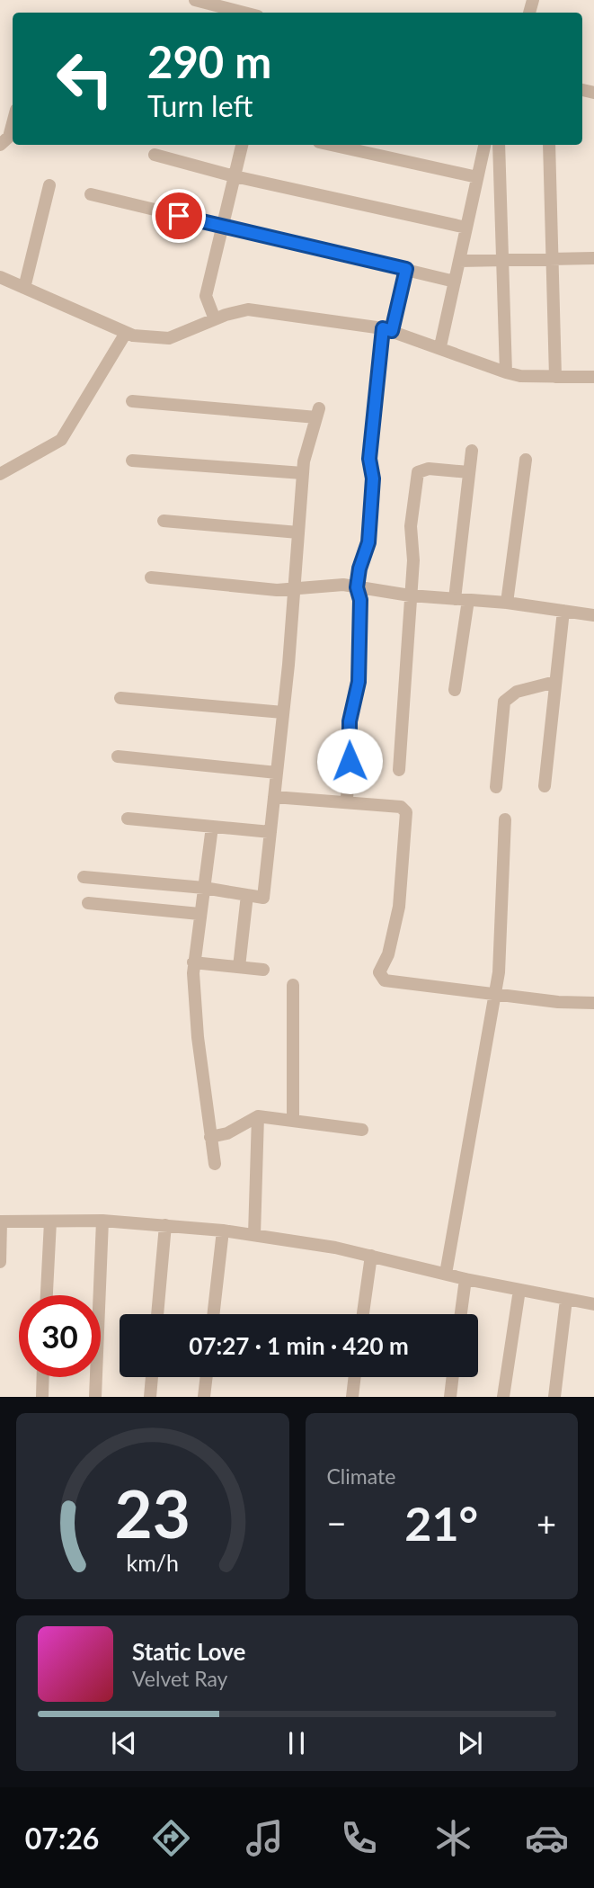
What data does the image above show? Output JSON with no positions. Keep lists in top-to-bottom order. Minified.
{"page":{"turn":["290 m","Turn left"],"limit":"30","trip":"07:27 · 1 min · 420 m","tile":"Climate","heat":["−","21°","+"],"song":["Static Love","Velvet Ray"],"tabs":"07:26","gauge":["23","km/h"]}}
